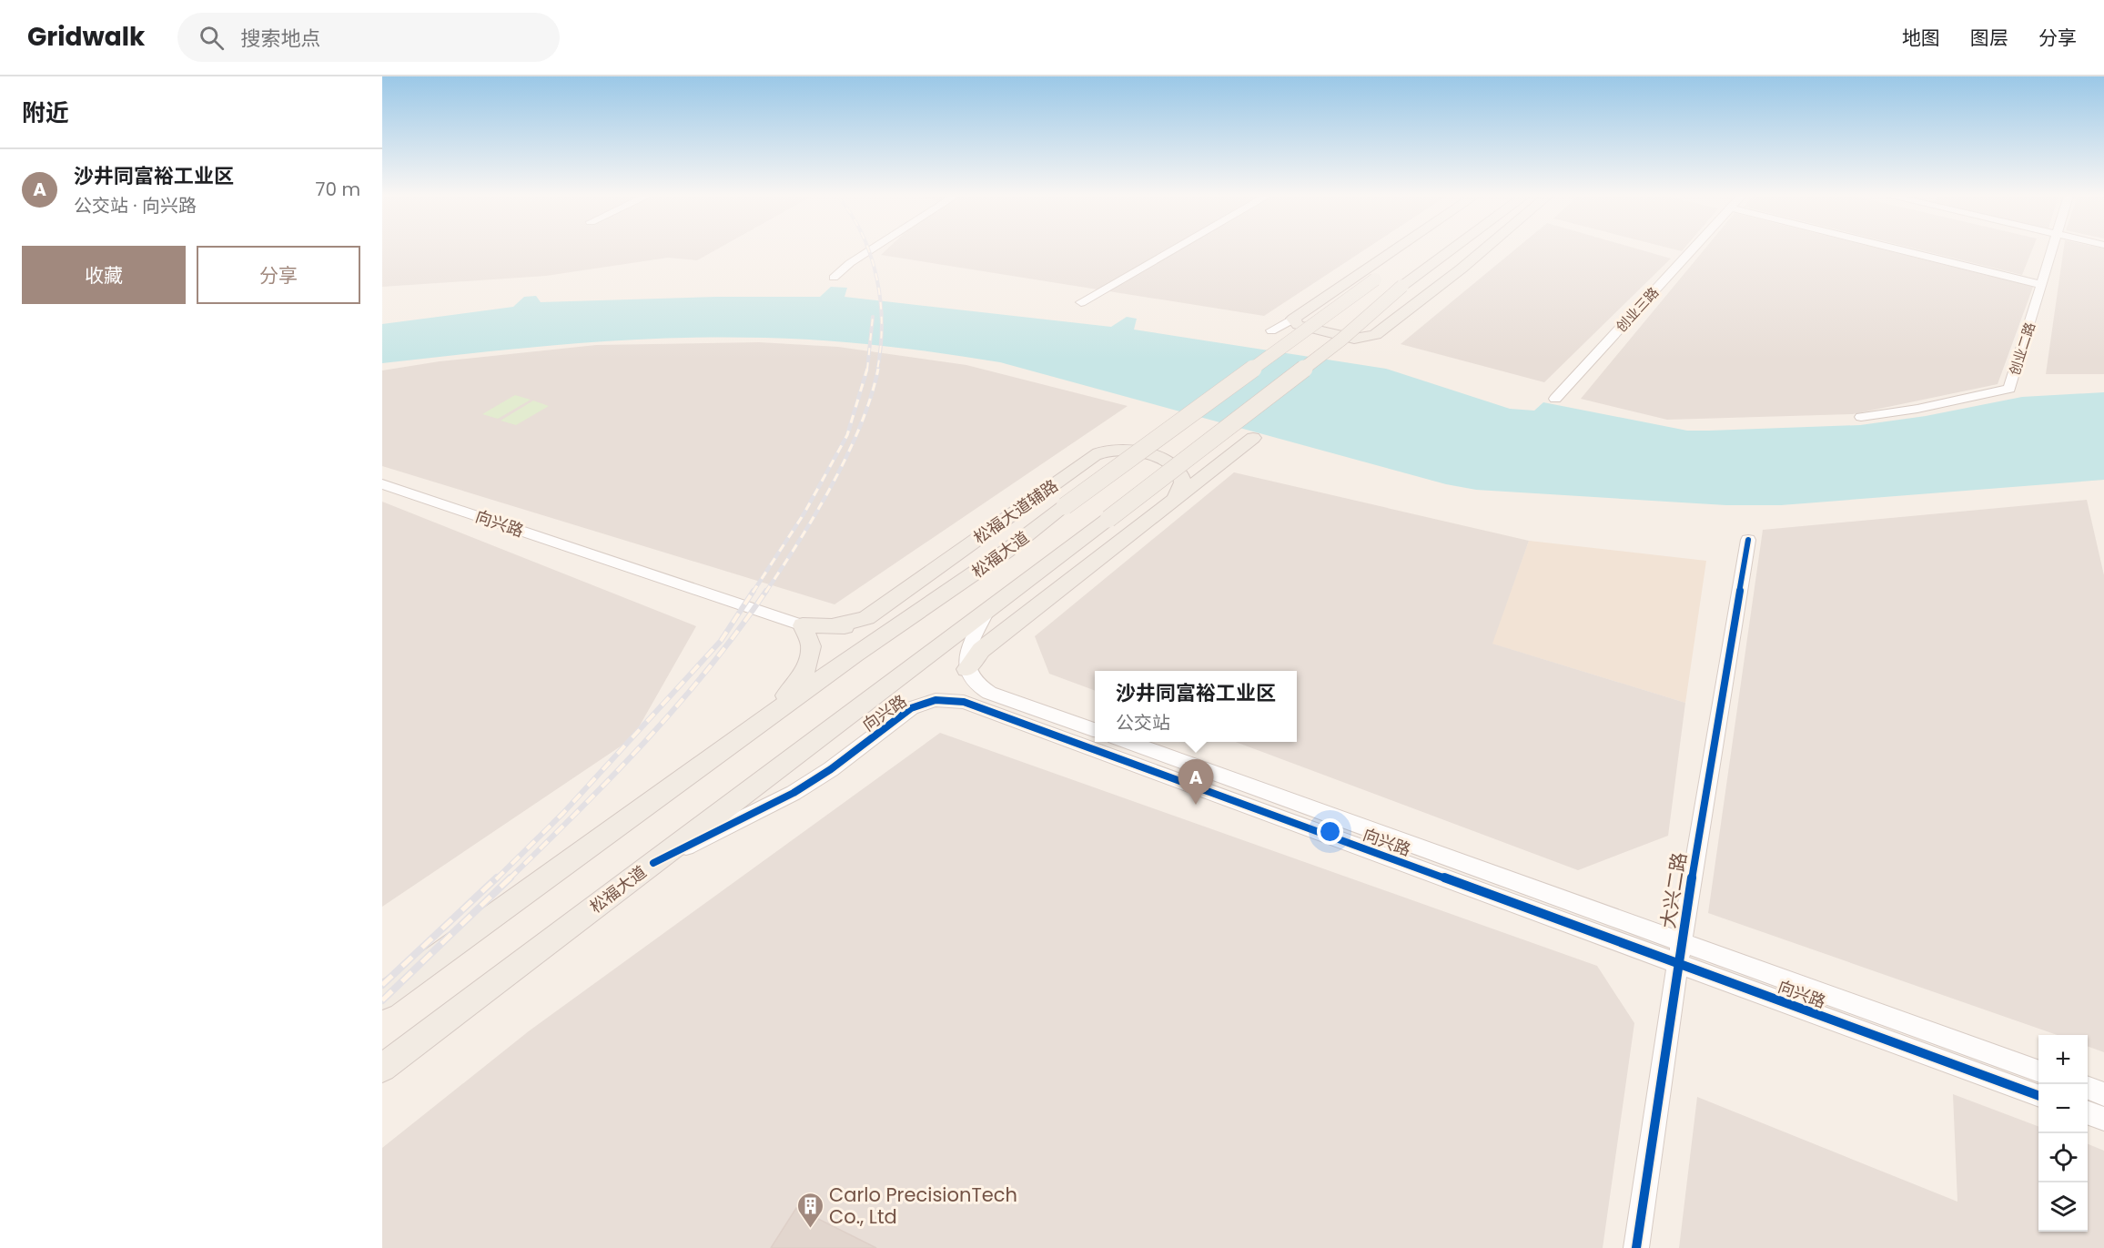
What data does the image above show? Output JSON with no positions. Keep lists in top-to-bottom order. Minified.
{"streets":{"main road":["松福大道辅路","松福大道"],"street":["创业三路","创业二路","向兴路","大兴二路"]},"crossings":[["松福大道辅路","松福大道"],["向兴路","松福大道"],["向兴路","大兴二路"]],"places":{"building":["Carlo PrecisionTech Co., Ltd"]},"page":{"header":"Gridwalk","search":"搜索地点","nav":["地图","图层","分享"],"heading":"附近","list":[{"mark":"A","name":"沙井同富裕工业区","note":"公交站 · 向兴路","value":"70 m"}],"buttons":["收藏","分享"],"popup":["沙井同富裕工业区","公交站"],"pins":"A","map_buttons":["+","−"]}}
